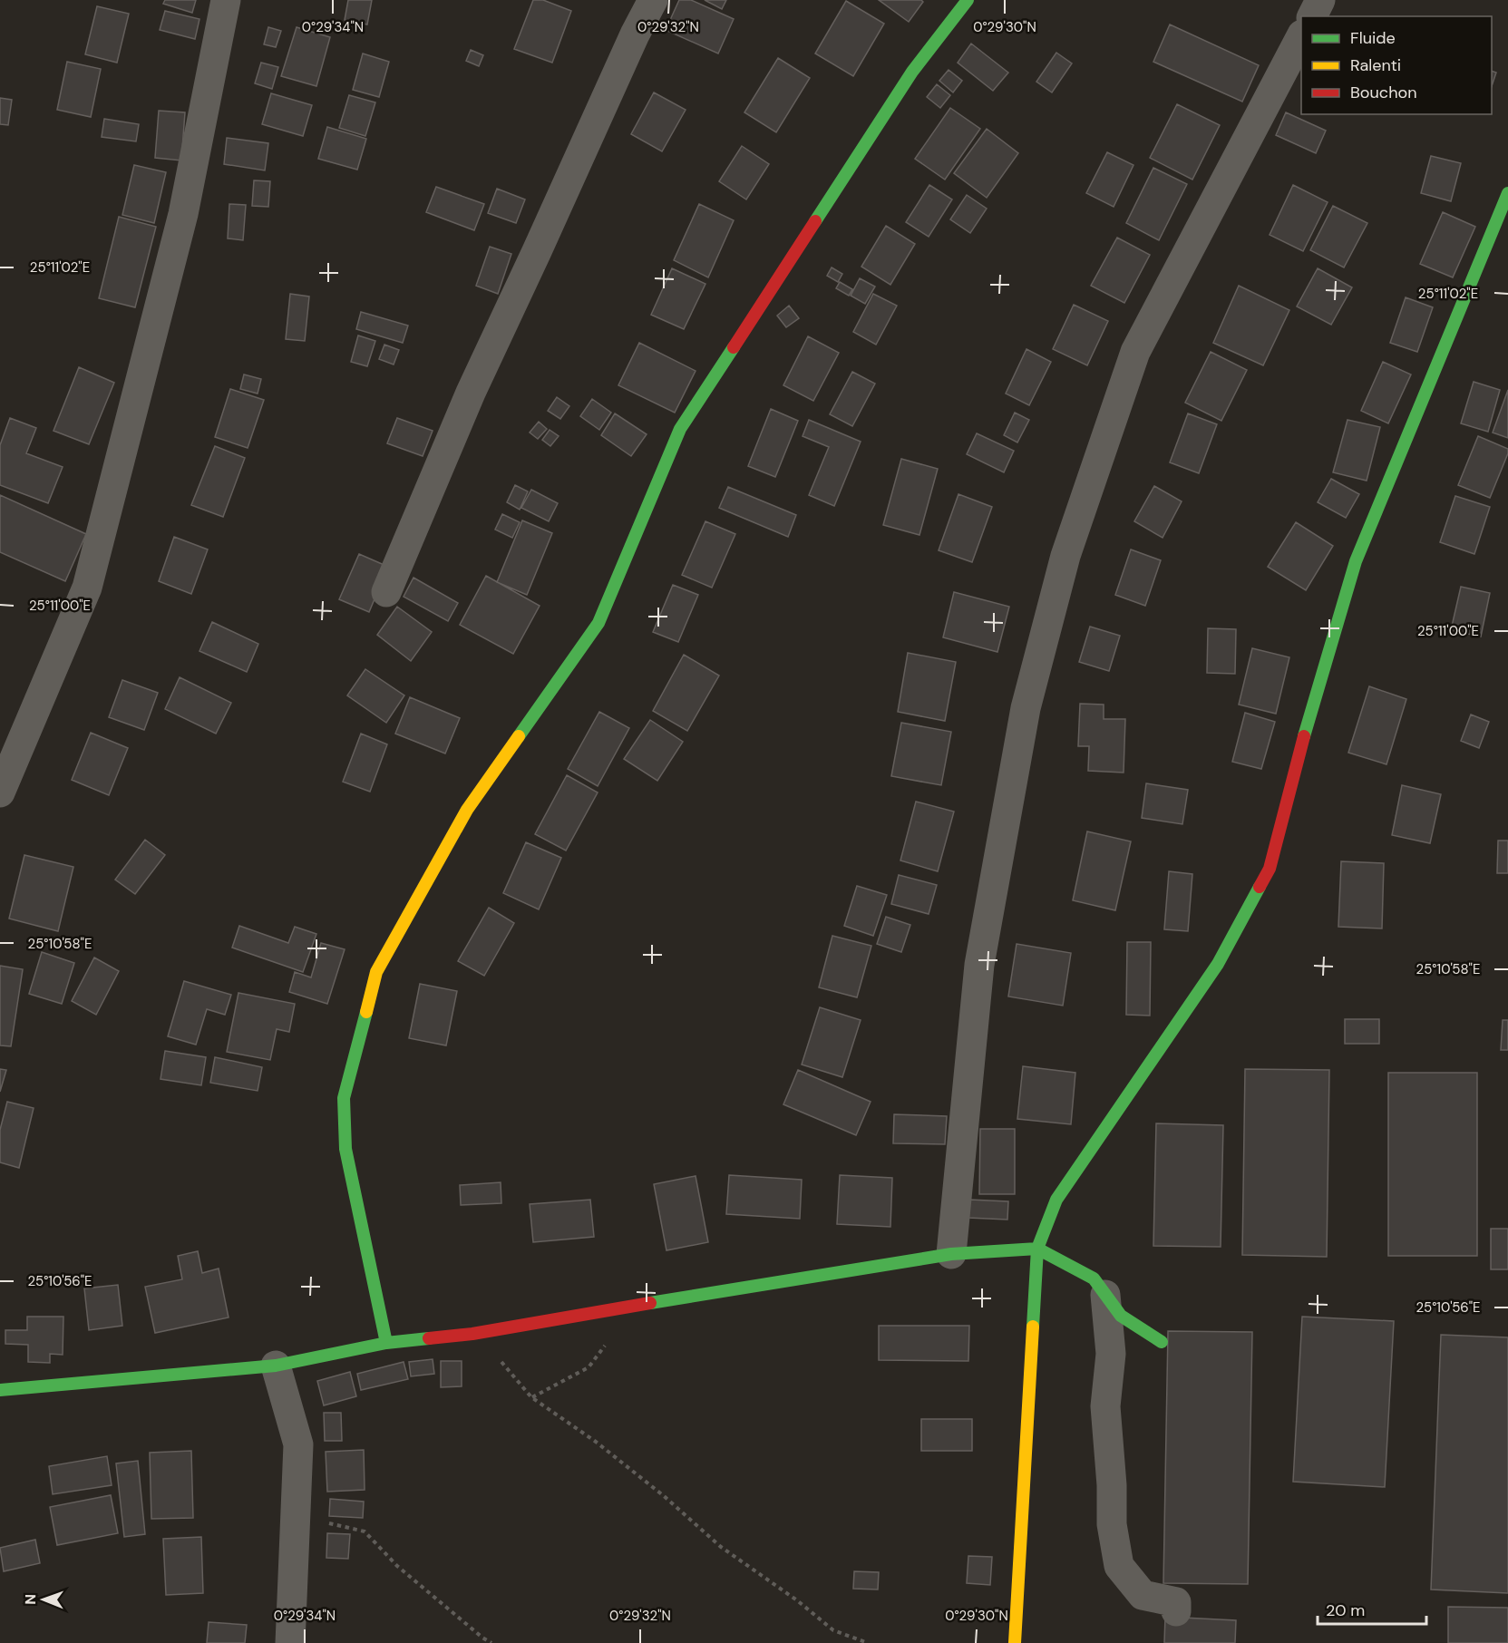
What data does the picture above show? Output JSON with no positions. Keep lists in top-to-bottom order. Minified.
{"legend":["Fluide","Ralenti","Bouchon"],"scale_bar":"20 m","north":"left","coordinates":["0°29'34\"N","0°29'32\"N","0°29'30\"N","25°11'02\"E","25°11'00\"E","25°10'58\"E","25°10'56\"E"]}
